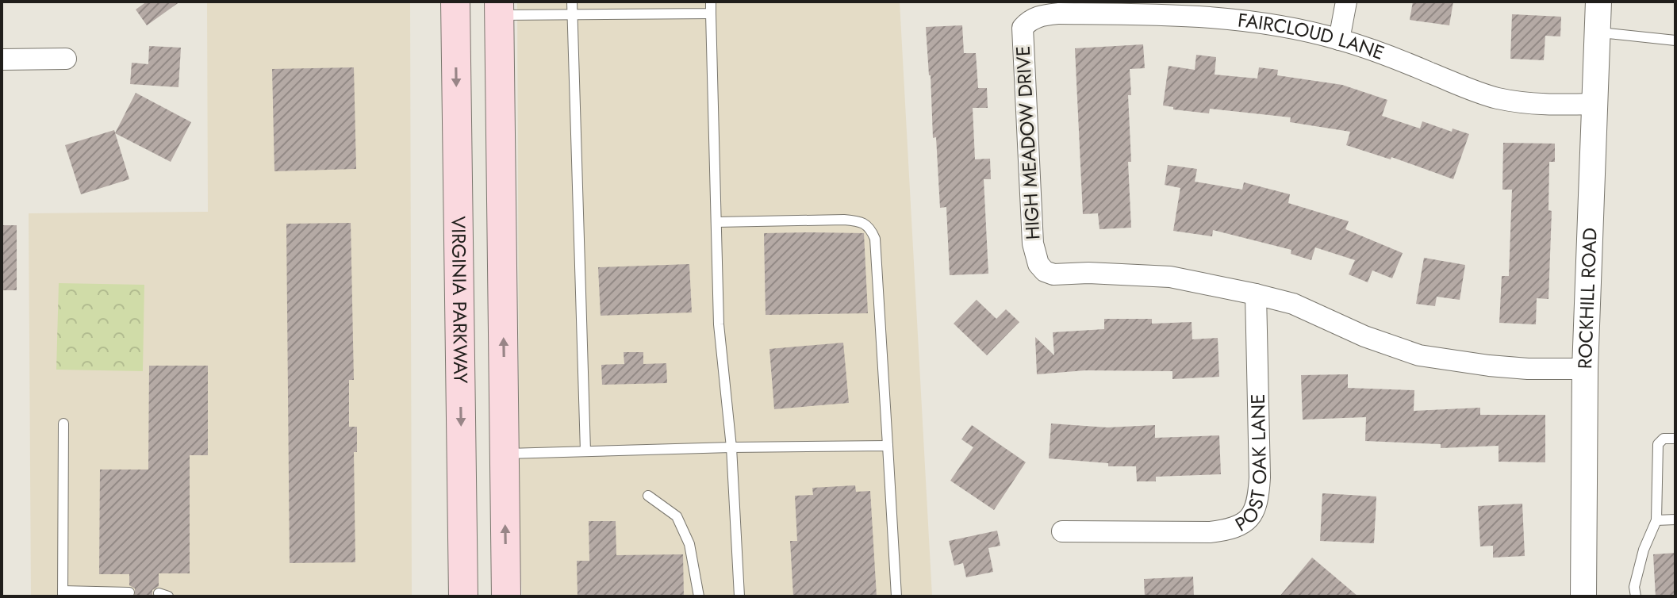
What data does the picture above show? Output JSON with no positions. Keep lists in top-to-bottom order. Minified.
{"streets":{"main road":["VIRGINIA PARKWAY"],"street":["FAIRCLOUD LANE","HIGH MEADOW DRIVE","ROCKHILL ROAD","POST OAK LANE"]},"crossings":[["FAIRCLOUD LANE","HIGH MEADOW DRIVE"],["FAIRCLOUD LANE","ROCKHILL ROAD"],["HIGH MEADOW DRIVE","ROCKHILL ROAD"],["HIGH MEADOW DRIVE","POST OAK LANE"]]}
